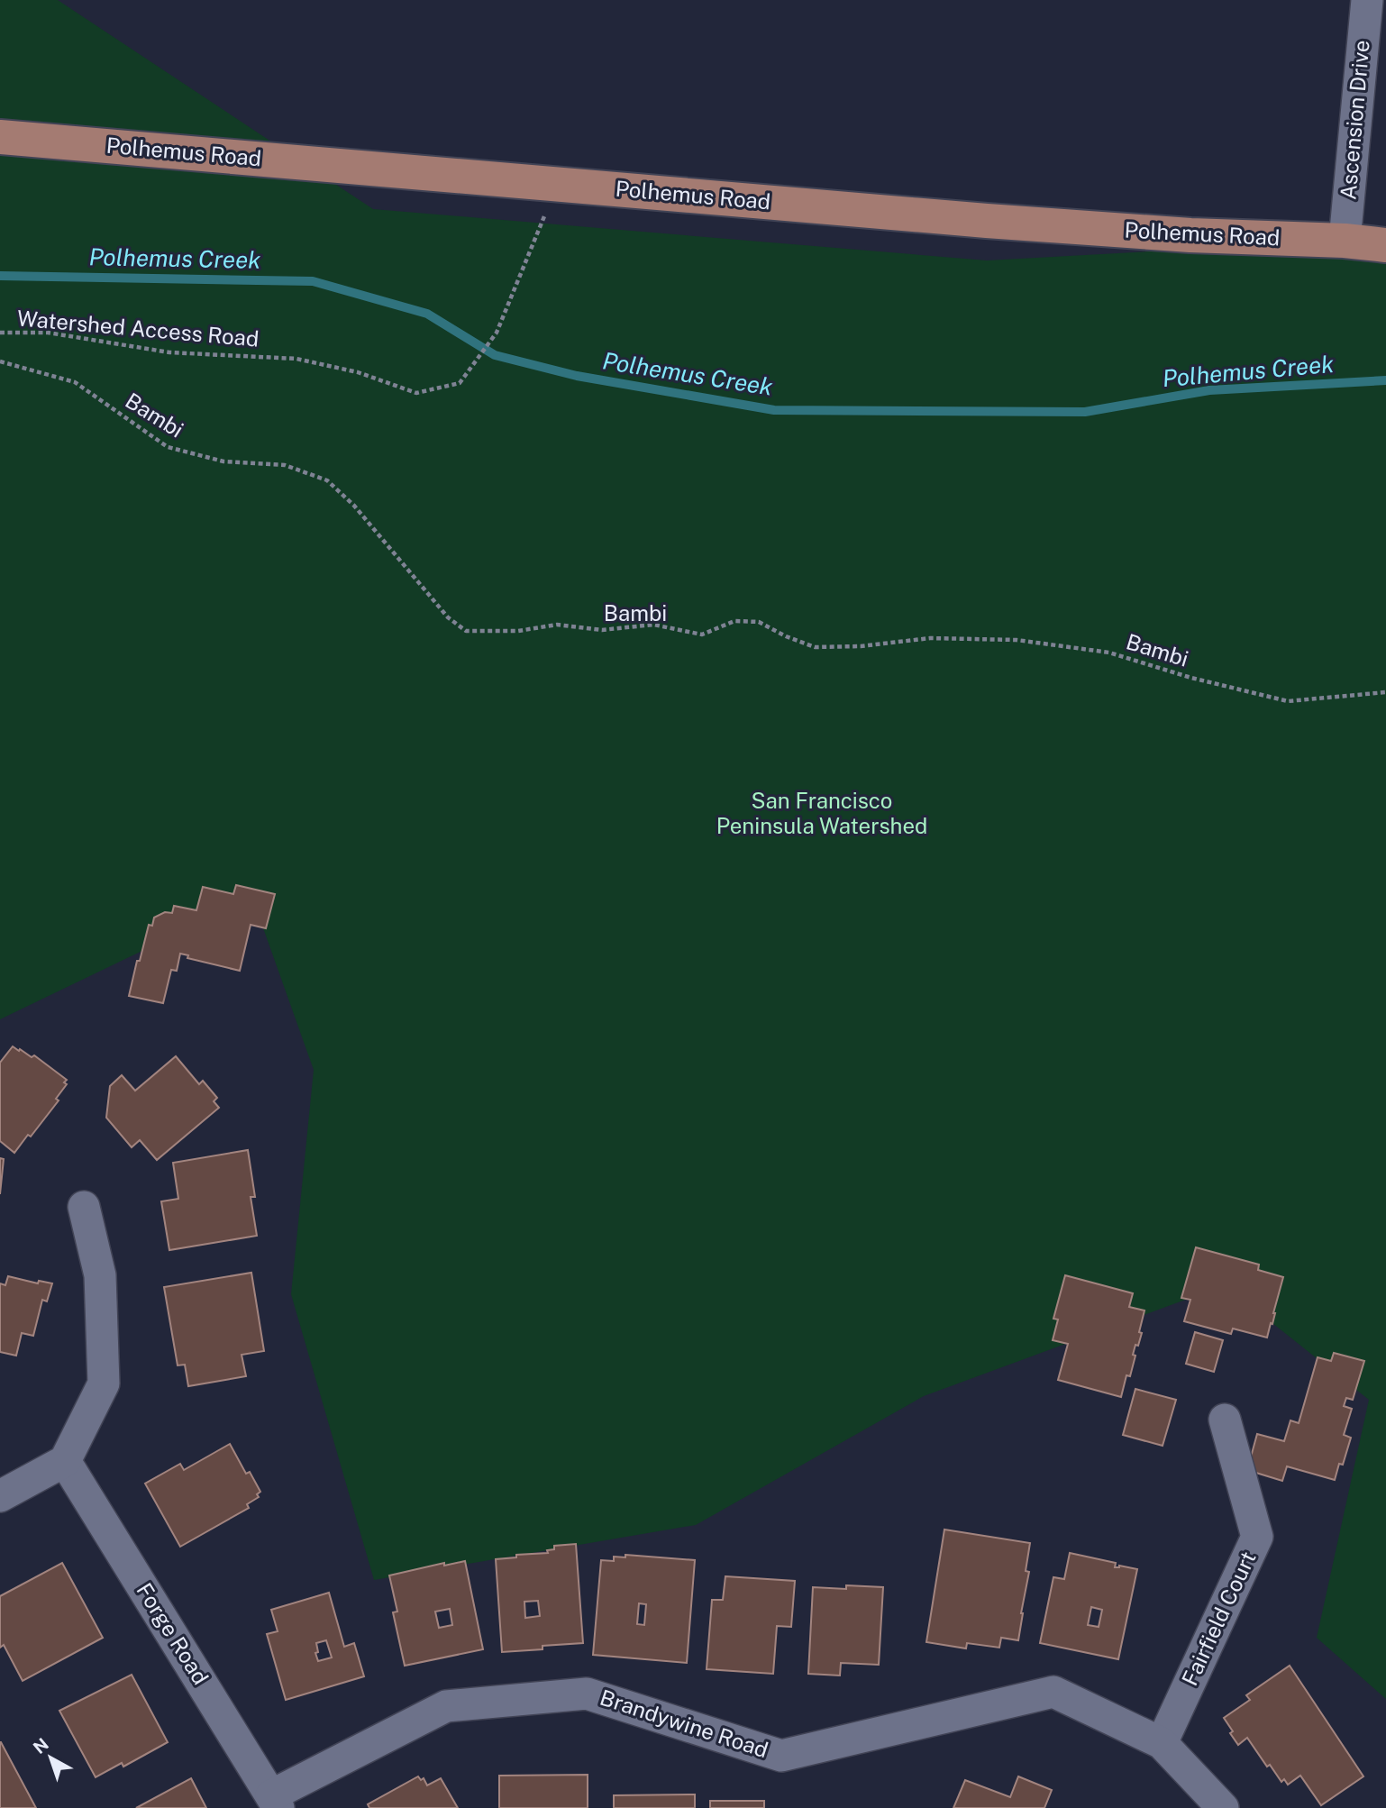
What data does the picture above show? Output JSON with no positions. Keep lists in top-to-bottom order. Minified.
{"streets":{"main road":["Polhemus Road"],"street":["Ascension Drive","Fairfield Court","Forge Road","Brandywine Road"],"path":["Watershed Access Road","Bambi"]},"crossings":[["Ascension Drive","Polhemus Road"],["Polhemus Road","Watershed Access Road"],["Fairfield Court","Brandywine Road"],["Forge Road","Brandywine Road"]],"water":["Polhemus Creek"],"parks":["San Francisco Peninsula Watershed"],"north":"top left"}
